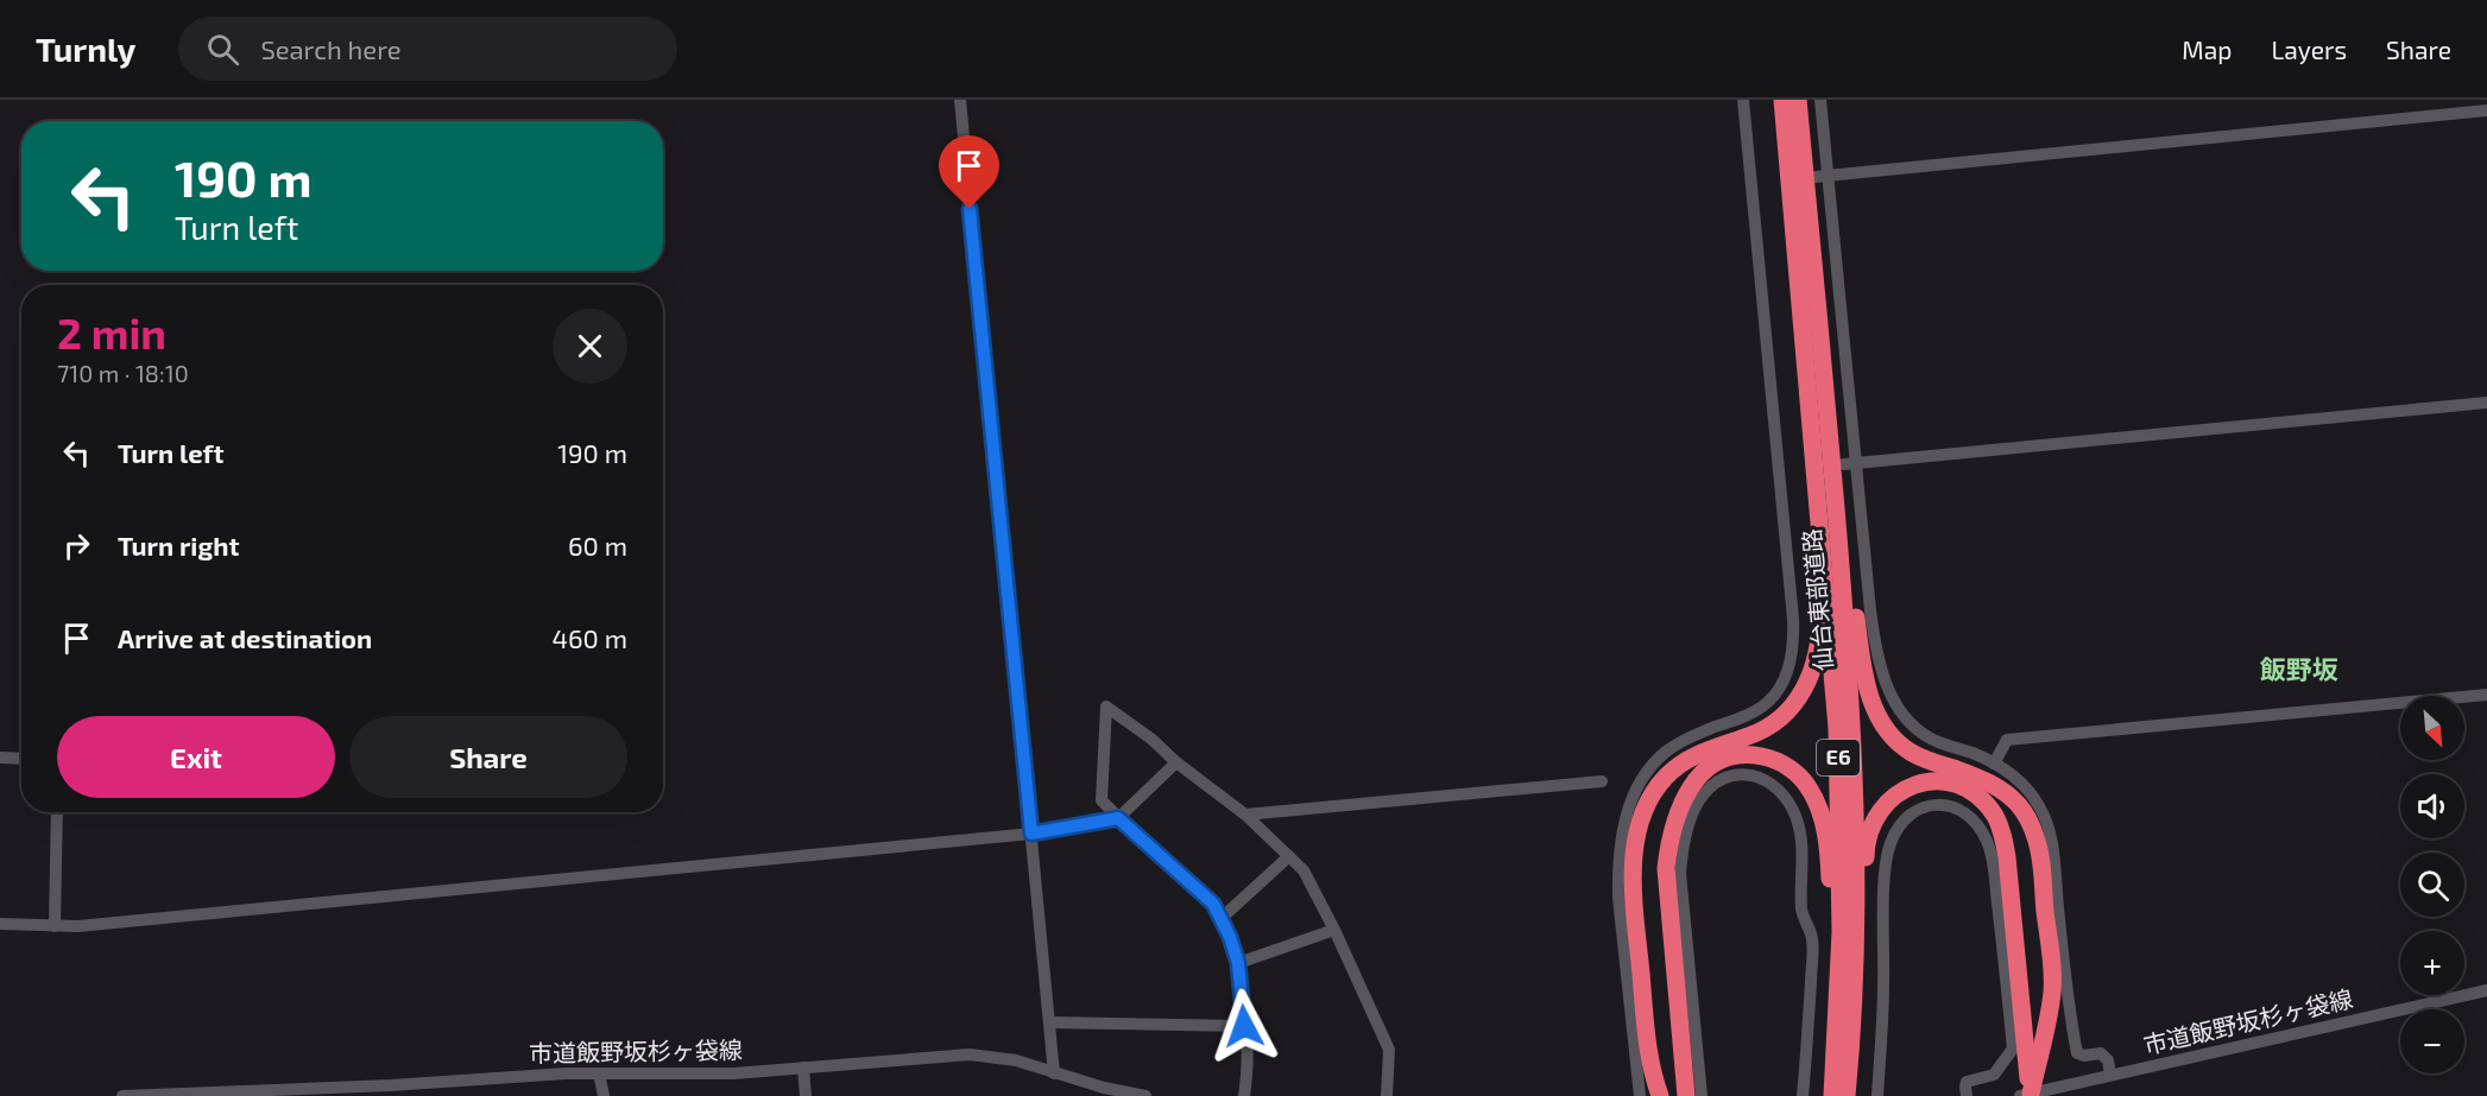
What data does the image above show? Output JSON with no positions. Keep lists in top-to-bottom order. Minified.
{"streets":{"highway":["仙台東部道路","E6"],"street":["市道飯野坂杉ヶ袋線"]},"districts":["飯野坂"],"north":"bottom right","page":{"header":"Turnly","search":"Search here","nav":["Map","Layers","Share"],"turn":["190 m","Turn left"],"heading":["2 min","710 m · 18:10"],"list":[{"name":"Turn left","value":"190 m"},{"name":"Turn right","value":"60 m"},{"name":"Arrive at destination","value":"460 m"}],"map_buttons":["+","−"],"buttons":["Exit","Share"]}}
